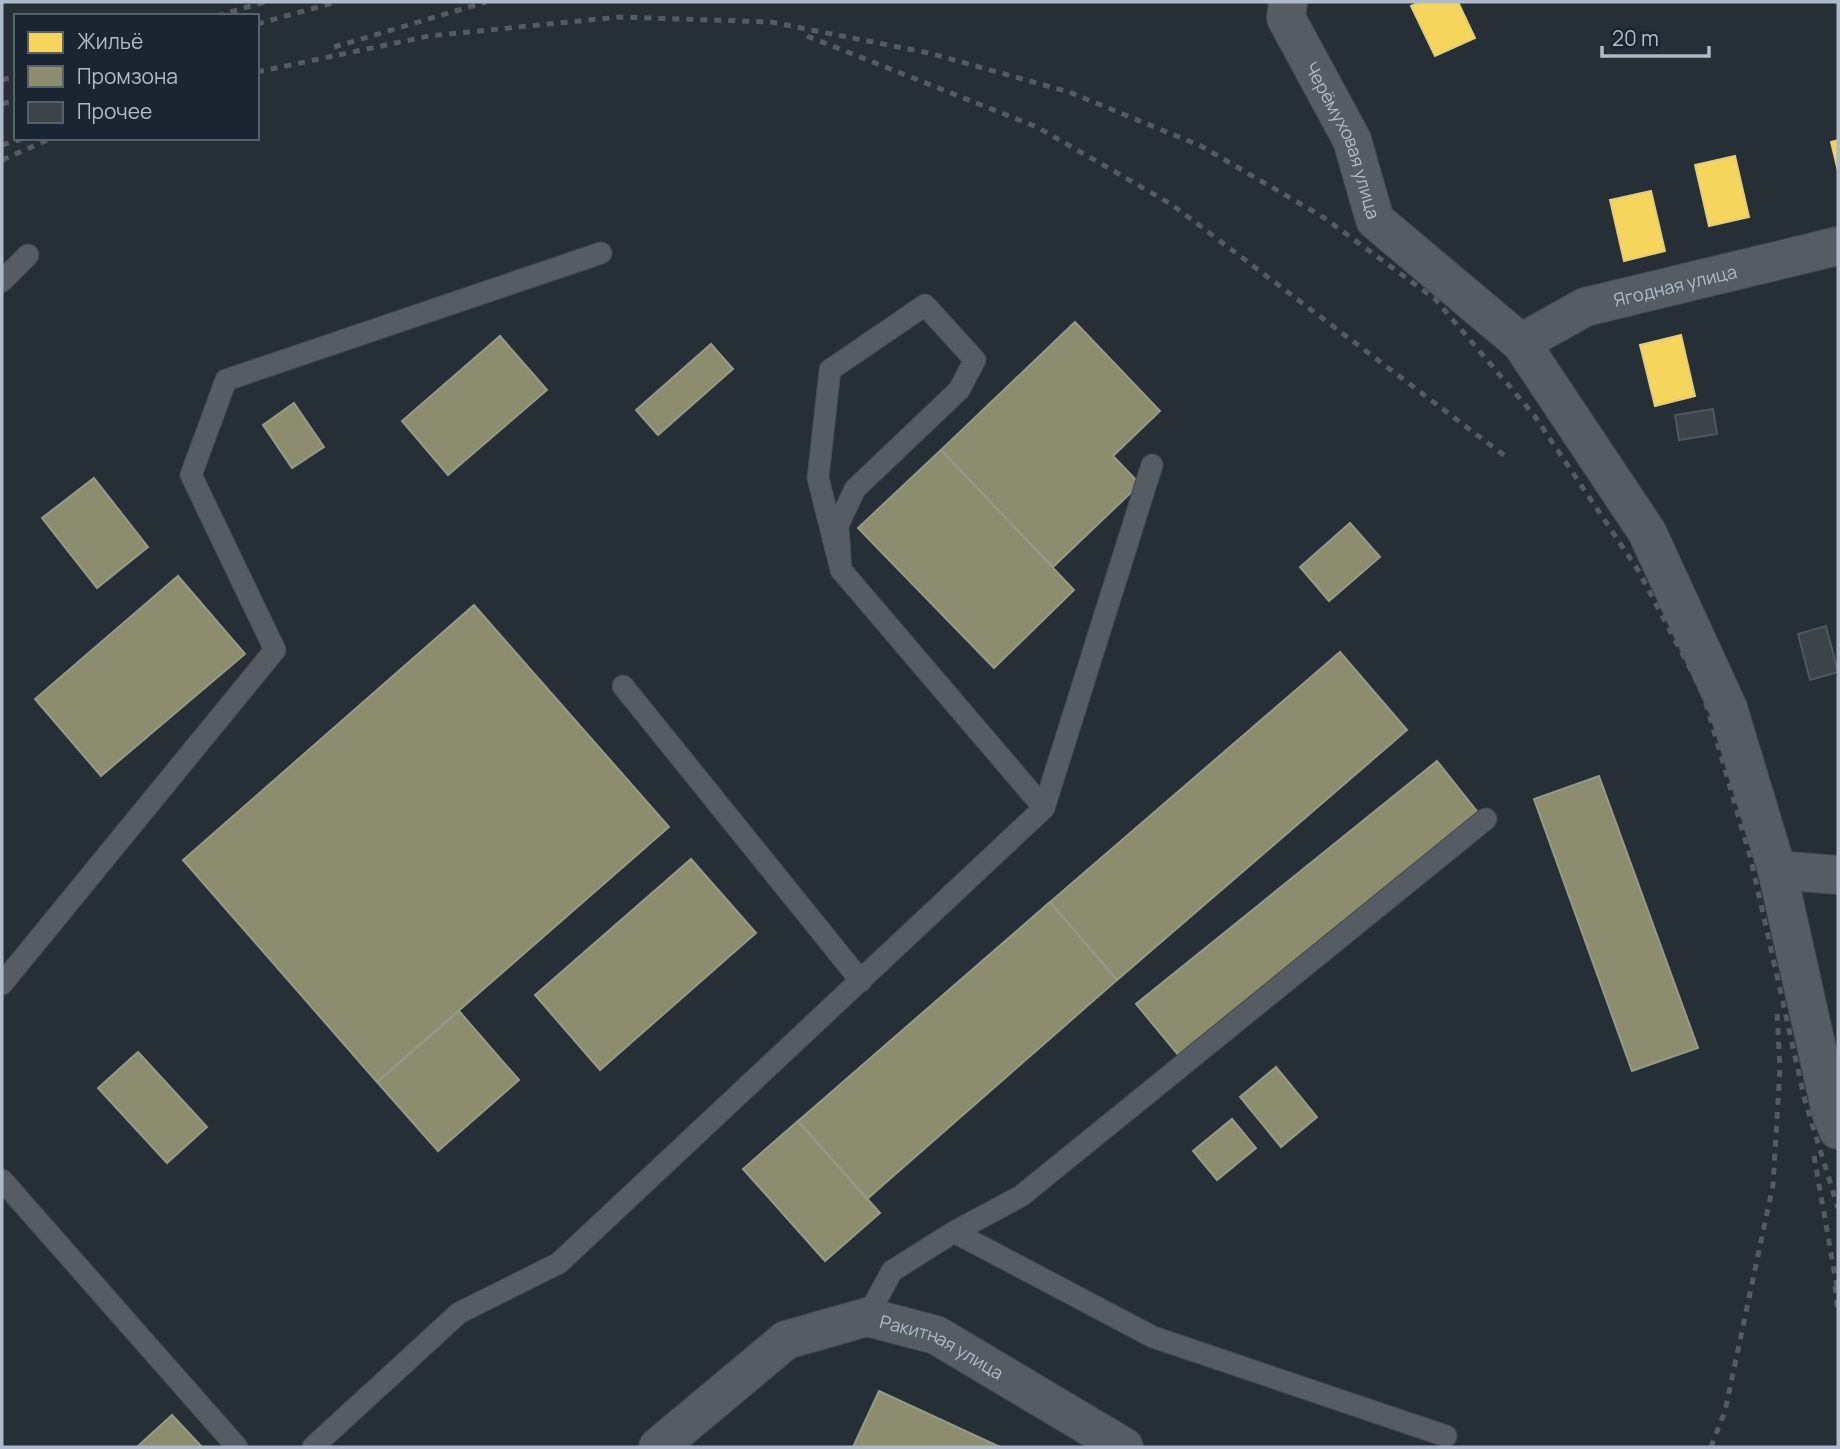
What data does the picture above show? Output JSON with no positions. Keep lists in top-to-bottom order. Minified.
{"streets":{"street":["Черёмуховая улица","Ягодная улица","Ракитная улица"]},"crossings":[["Черёмуховая улица","Ягодная улица"]],"legend":["Жильё","Промзона","Прочее"],"scale_bar":"20 m"}
